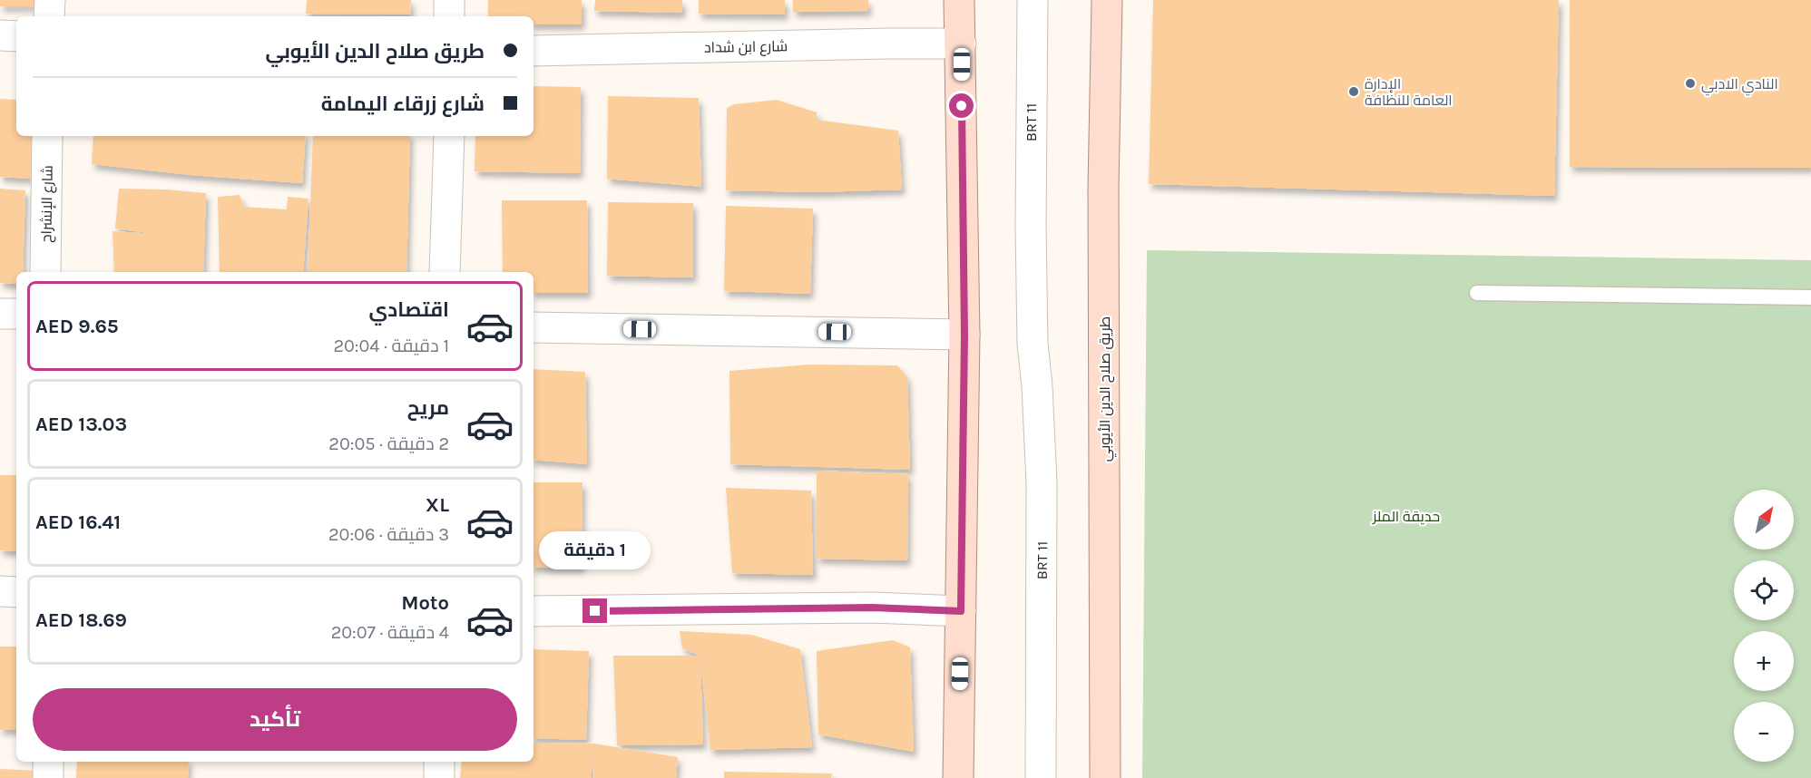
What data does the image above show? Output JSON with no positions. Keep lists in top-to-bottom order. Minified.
{"streets":{"main road":["طريق صلاح الدين الأيوبي"],"street":["شارع ابن شداد","BRT 11","شارع الإنشراح"]},"parks":["حديقة الملز"],"places":["النادي الادبي","الإدارة العامة للنظافة"],"north":"top right","page":{"banner":["طريق صلاح الدين الأيوبي","شارع زرقاء اليمامة"],"list":[{"name":"اقتصادي","note":"1 دقيقة · 20:04","value":"AED 9.65"},{"name":"مريح","note":"2 دقيقة · 20:05","value":"AED 13.03"},{"name":"XL","note":"3 دقيقة · 20:06","value":"AED 16.41"},{"name":"Moto","note":"4 دقيقة · 20:07","value":"AED 18.69"}],"map_buttons":["+","−"],"bubble":"1 دقيقة","buttons":"تأكيد"}}
